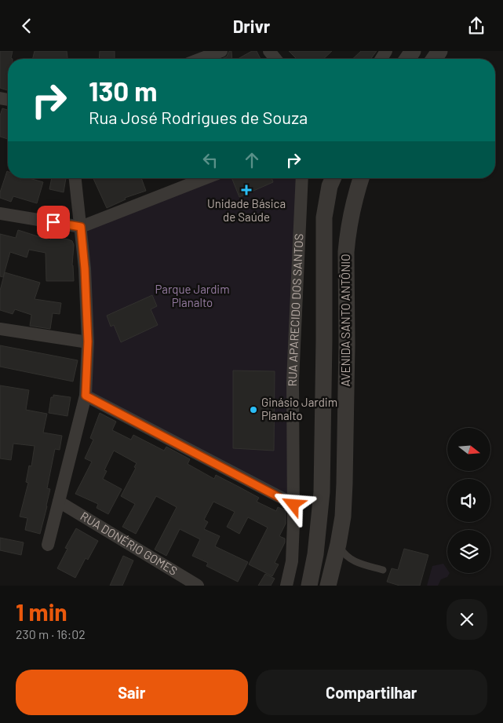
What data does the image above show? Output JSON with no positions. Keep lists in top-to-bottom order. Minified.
{"streets":{"street":["RUA APARECIDO DOS SANTOS","AVENIDA SANTO ANTÔNIO","RUA DONÉRIO GOMES"]},"parks":["Parque Jardim Planalto"],"places":{"health":["Unidade Básica de Saúde"],"other":["Ginásio Jardim Planalto"]},"north":"right","page":{"header":"Drivr","turn":["130 m","Rua José Rodrigues de Souza"],"heading":["1 min","230 m · 16:02"],"buttons":["Sair","Compartilhar"]}}
